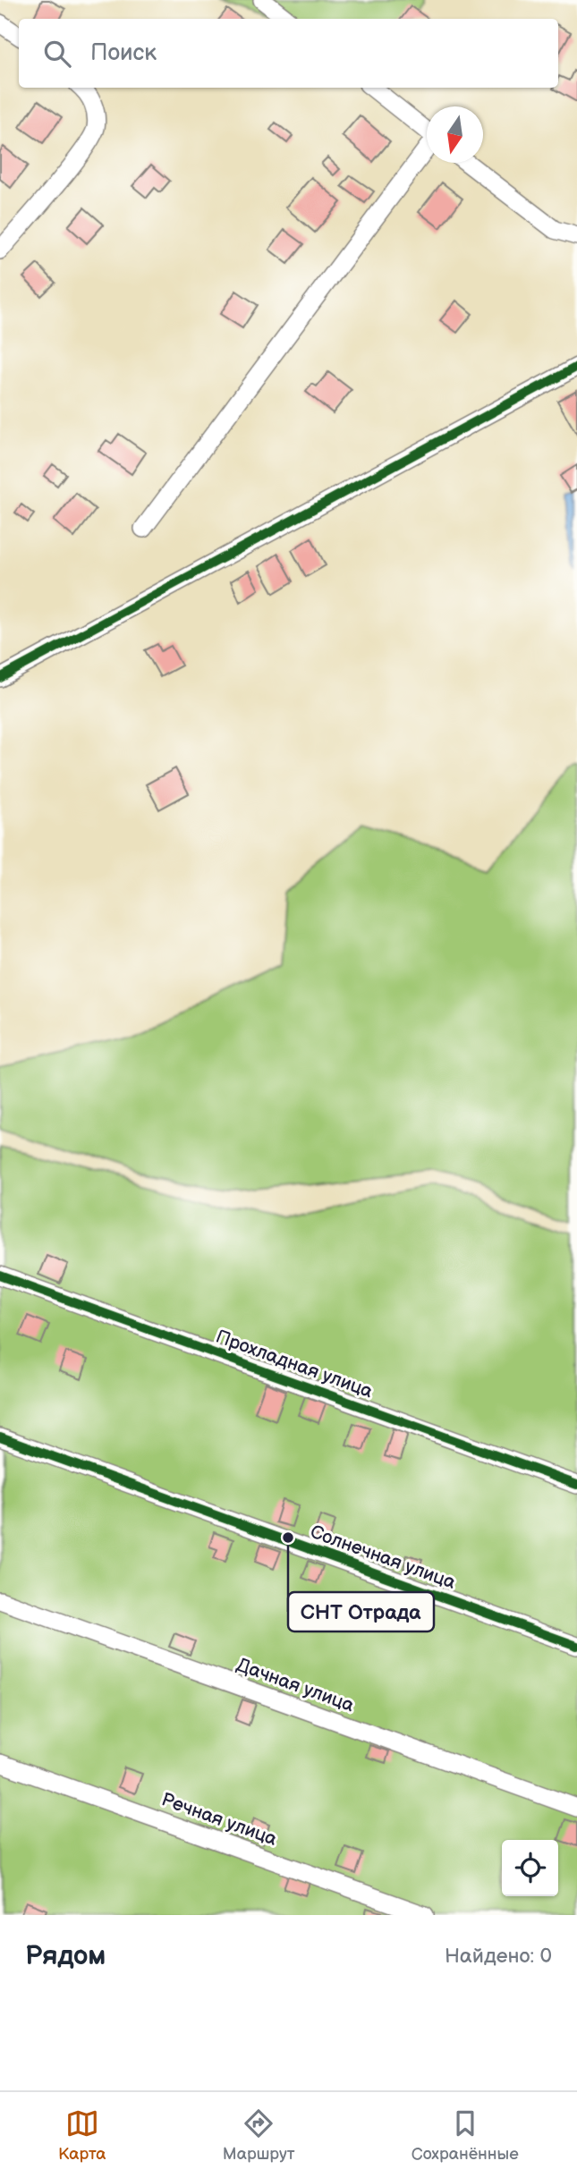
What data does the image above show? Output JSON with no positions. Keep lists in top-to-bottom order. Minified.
{"streets":{"street":["Прохладная улица","Солнечная улица","Дачная улица","Речная улица"]},"places":["СНТ Отрада"],"north":"bottom","page":{"search":"Поиск","heading":["Рядом","Найдено: 0"],"nav":["Карта","Маршрут","Сохранённые"]}}
